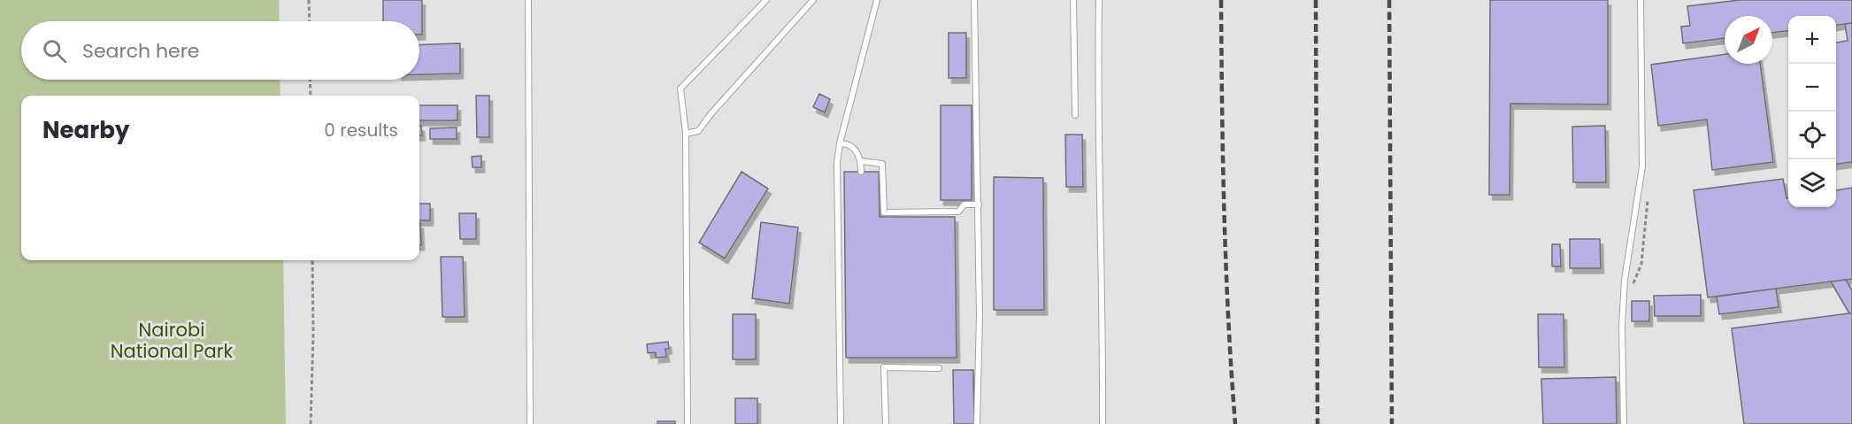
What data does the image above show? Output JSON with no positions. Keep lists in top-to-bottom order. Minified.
{"parks":["Nairobi National Park"],"north":"top right","page":{"map_buttons":["+","−"],"search":"Search here","heading":["Nearby","0 results"]}}
